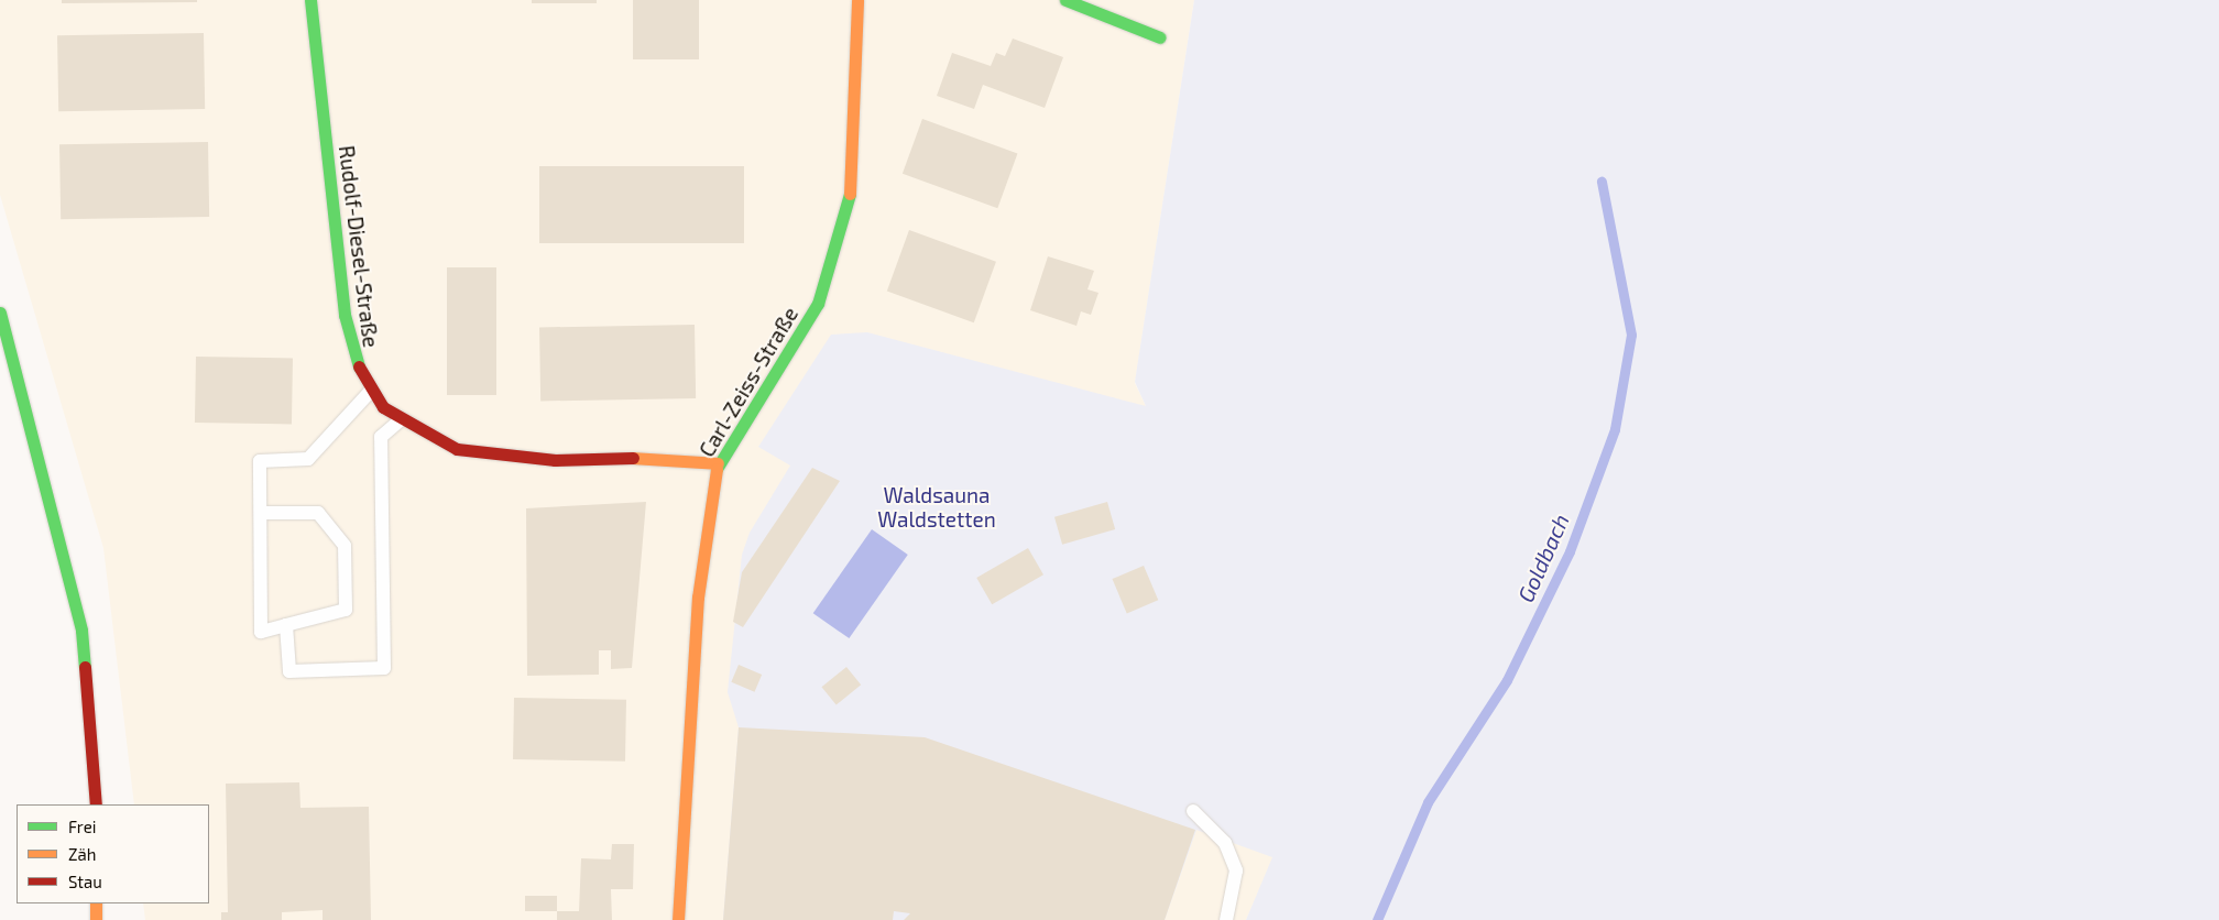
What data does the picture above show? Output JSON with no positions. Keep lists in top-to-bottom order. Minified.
{"streets":{"street":["Rudolf-Diesel-Straße","Carl-Zeiss-Straße"]},"crossings":[["Rudolf-Diesel-Straße","Carl-Zeiss-Straße"]],"water":["Goldbach"],"parks":["Waldsauna Waldstetten"],"legend":["Frei","Zäh","Stau"]}
